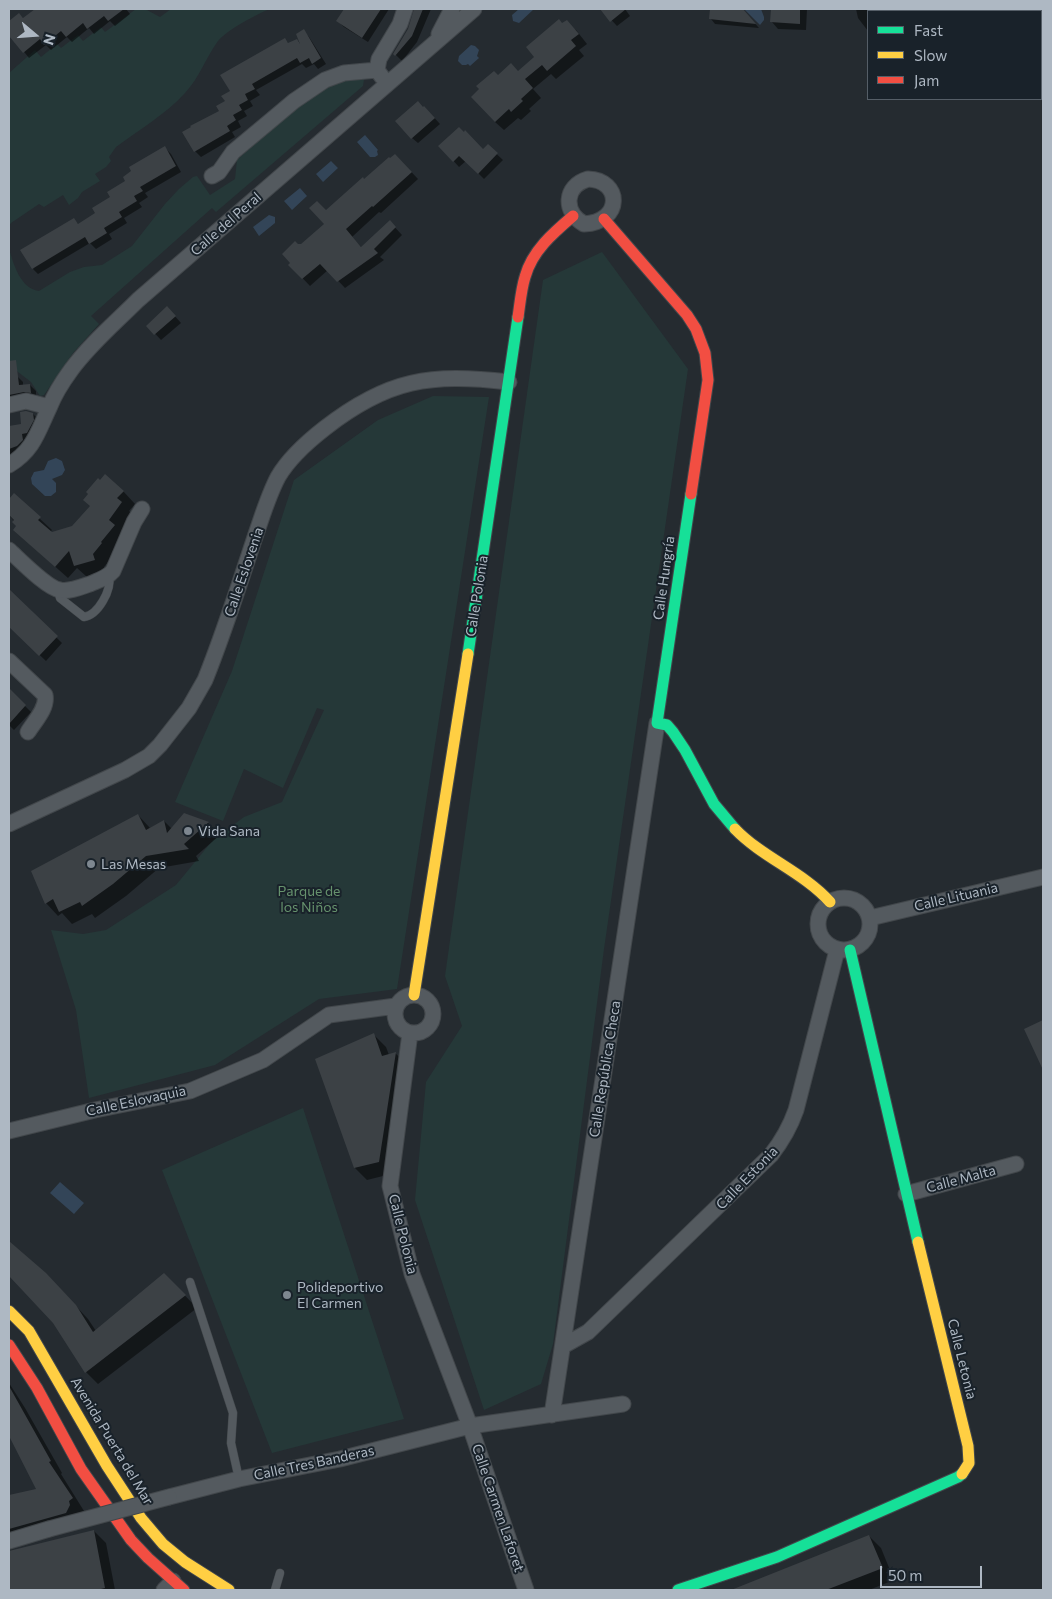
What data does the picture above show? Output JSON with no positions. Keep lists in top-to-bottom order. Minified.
{"streets":{"street":["Calle del Peral","Calle Eslovenia","Calle Hungría","Calle Polonia","Calle Lituania","Calle República Checa","Calle Eslovaquia","Calle Estonia","Calle Malta","Calle Letonia","Avenida Puerta del Mar","Calle Tres Banderas","Calle Carmen Laforet"]},"crossings":[["Calle Eslovenia","Calle Polonia"],["Calle Hungría","Calle Polonia"],["Calle Hungría","Calle República Checa"],["Calle Polonia","Calle Eslovaquia"],["Calle Polonia","Calle Tres Banderas"],["Calle Polonia","Calle Carmen Laforet"],["Calle Lituania","Calle Estonia"],["Calle Lituania","Calle Letonia"],["Calle República Checa","Calle Estonia"],["Calle República Checa","Calle Tres Banderas"],["Calle Estonia","Calle Letonia"],["Calle Malta","Calle Letonia"],["Calle Tres Banderas","Calle Carmen Laforet"]],"parks":["Parque de los Niños"],"places":["Vida Sana","Las Mesas","Polideportivo El Carmen"],"legend":["Fast","Slow","Jam"],"scale_bar":"50 m","north":"right"}
